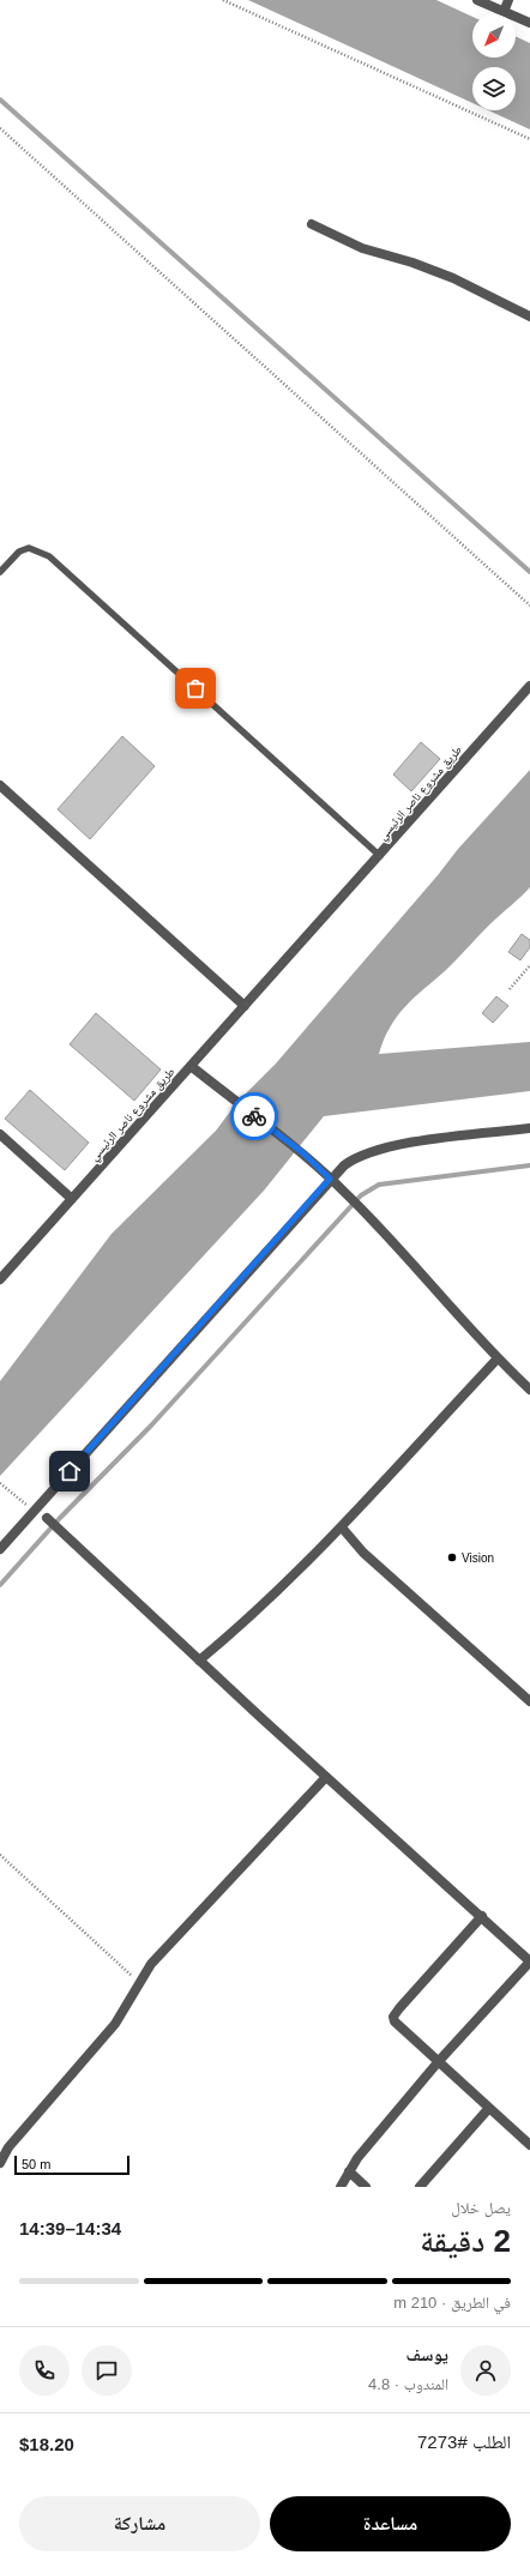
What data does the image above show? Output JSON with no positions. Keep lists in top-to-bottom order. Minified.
{"streets":{"street":["طريق مشروع ناصر الرئيسي"]},"places":["Vision"],"scale_bar":"50 m","north":"bottom left","page":{"scale":"50 m","heading":["2 دقيقة","يصل خلال","14:34–14:39"],"panel":["يوسف","المندوب · 4.8","الطلب #7273","$18.20"],"bar":"في الطريق · 210 m","buttons":["مساعدة","مشاركة"]}}
